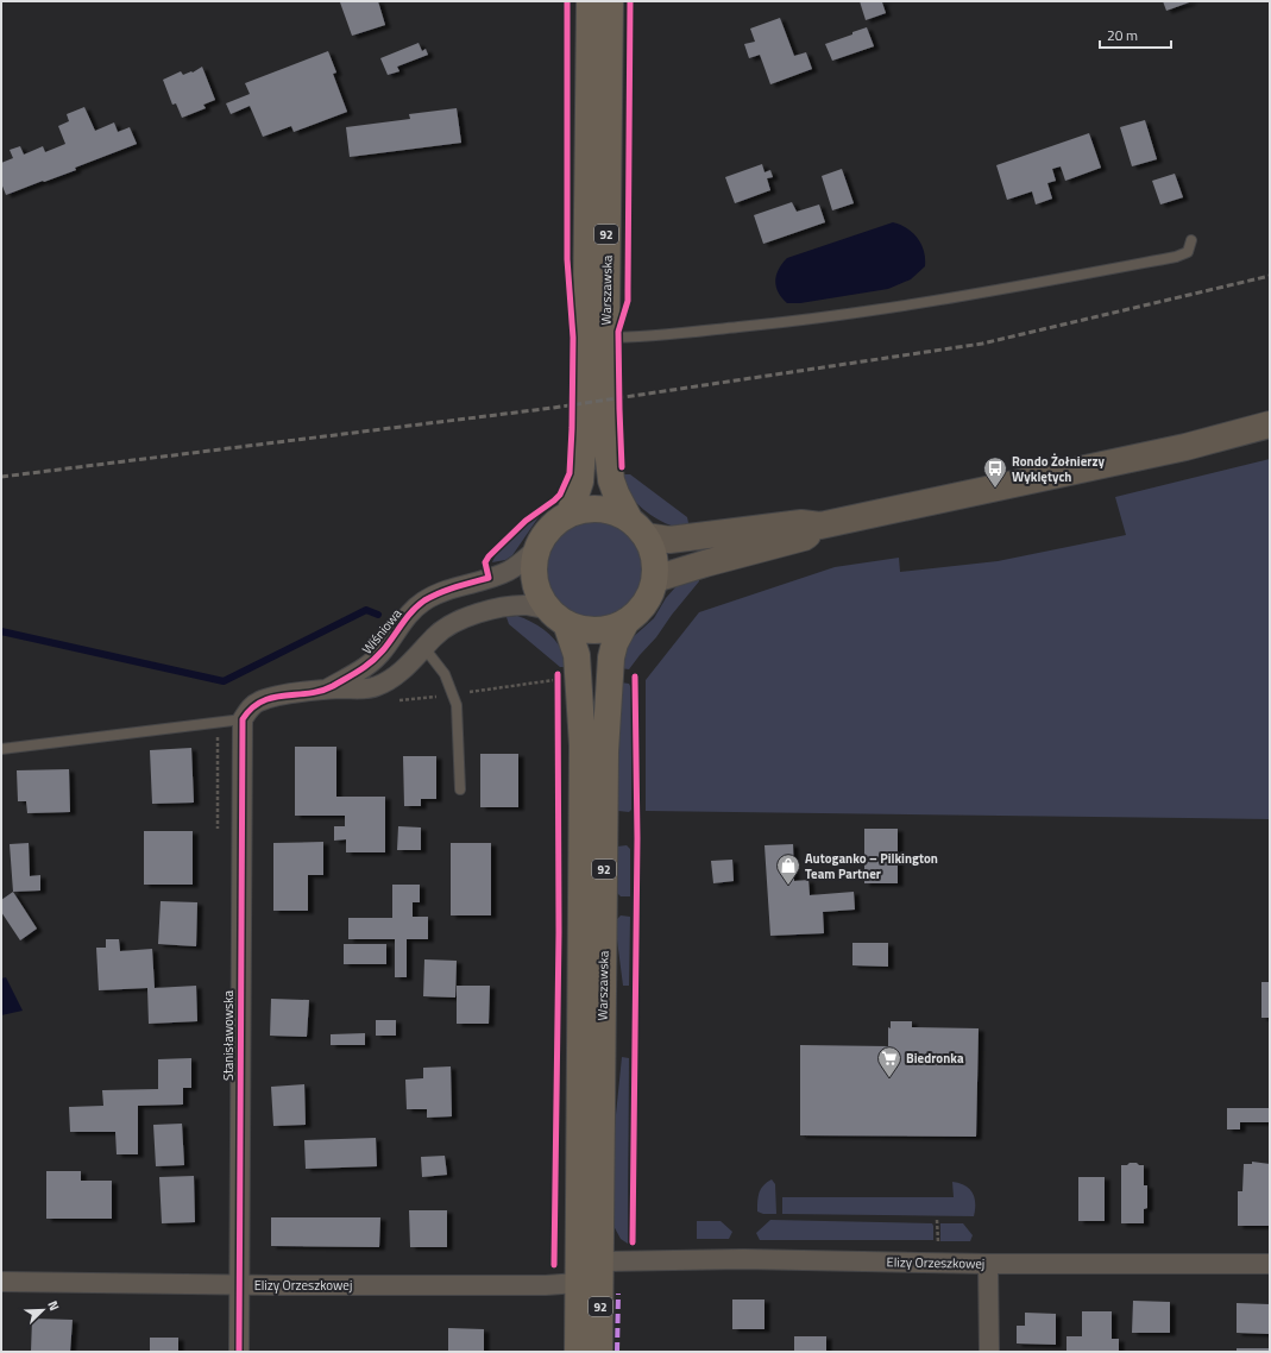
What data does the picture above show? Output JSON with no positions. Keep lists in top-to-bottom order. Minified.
{"streets":{"main road":["92","Warszawska"],"street":["Wiśniowa","Stanisławowska","Elizy Orzeszkowej"]},"crossings":[["92","Warszawska"],["92","Wiśniowa"],["Warszawska","Wiśniowa"],["Warszawska","Elizy Orzeszkowej"],["Wiśniowa","Stanisławowska"],["Stanisławowska","Elizy Orzeszkowej"]],"places":{"bus stop":["Rondo Żołnierzy Wyklętych"],"shop":["Autoganko – Pilkington Team Partner"],"supermarket":["Biedronka"]},"scale_bar":"20 m","north":"top right"}
